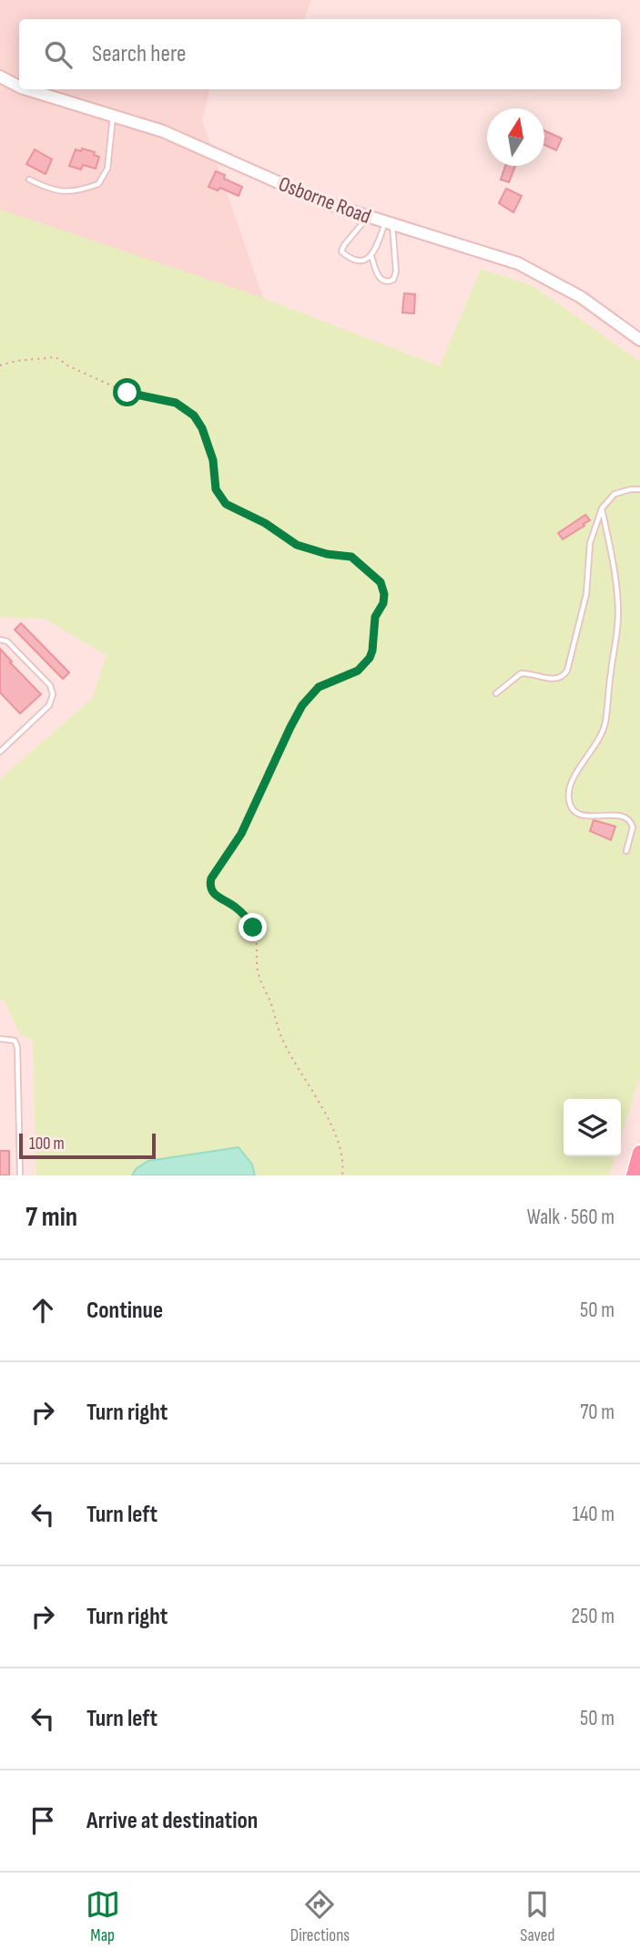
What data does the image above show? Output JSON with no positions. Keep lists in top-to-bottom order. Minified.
{"streets":{"street":["Osborne Road"]},"scale_bar":"100 m","north":"top","page":{"search":"Search here","scale":"100 m","heading":["7 min","Walk · 560 m"],"list":[["Continue","50 m"],["Turn right","70 m"],["Turn left","140 m"],["Turn right","250 m"],["Turn left","50 m"],"Arrive at destination"],"nav":["Map","Directions","Saved"]}}
